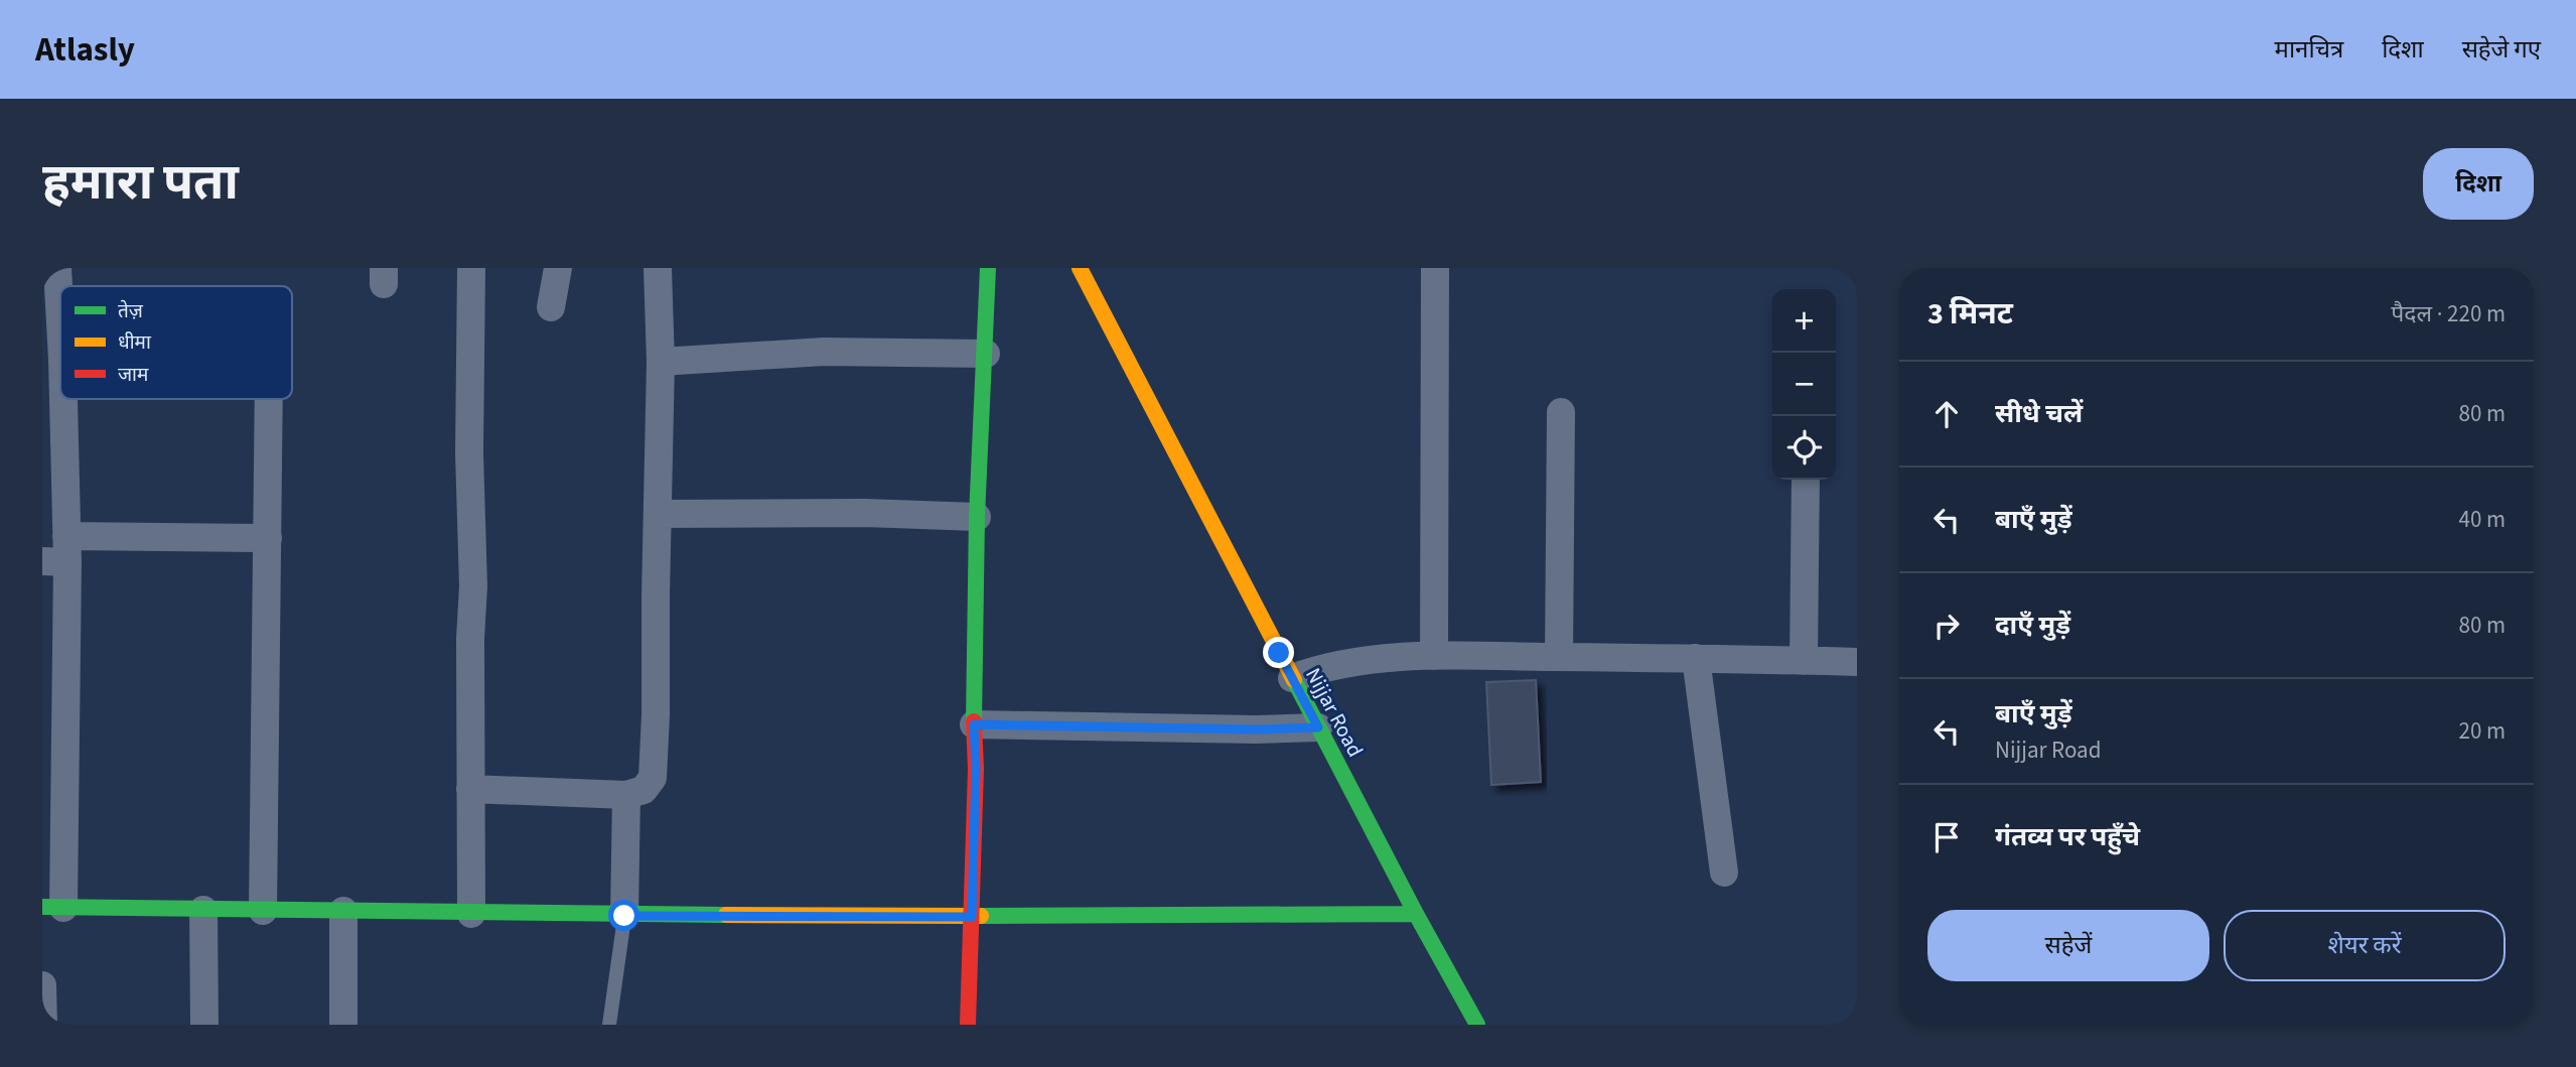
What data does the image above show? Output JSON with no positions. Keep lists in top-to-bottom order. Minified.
{"streets":{"street":["Nijjar Road"]},"legend":["तेज़","धीमा","जाम"],"page":{"header":"Atlasly","nav":["मानचित्र","दिशा","सहेजे गए"],"title":"हमारा पता","buttons":["दिशा",["सहेजें","शेयर करें"]],"heading":["3 मिनट","पैदल · 220 m"],"map_buttons":["+","−"],"list":[["सीधे चलें","80 m"],["बाएँ मुड़ें","40 m"],["दाएँ मुड़ें","80 m"],["बाएँ मुड़ें","Nijjar Road","20 m"],"गंतव्य पर पहुँचे"]}}
